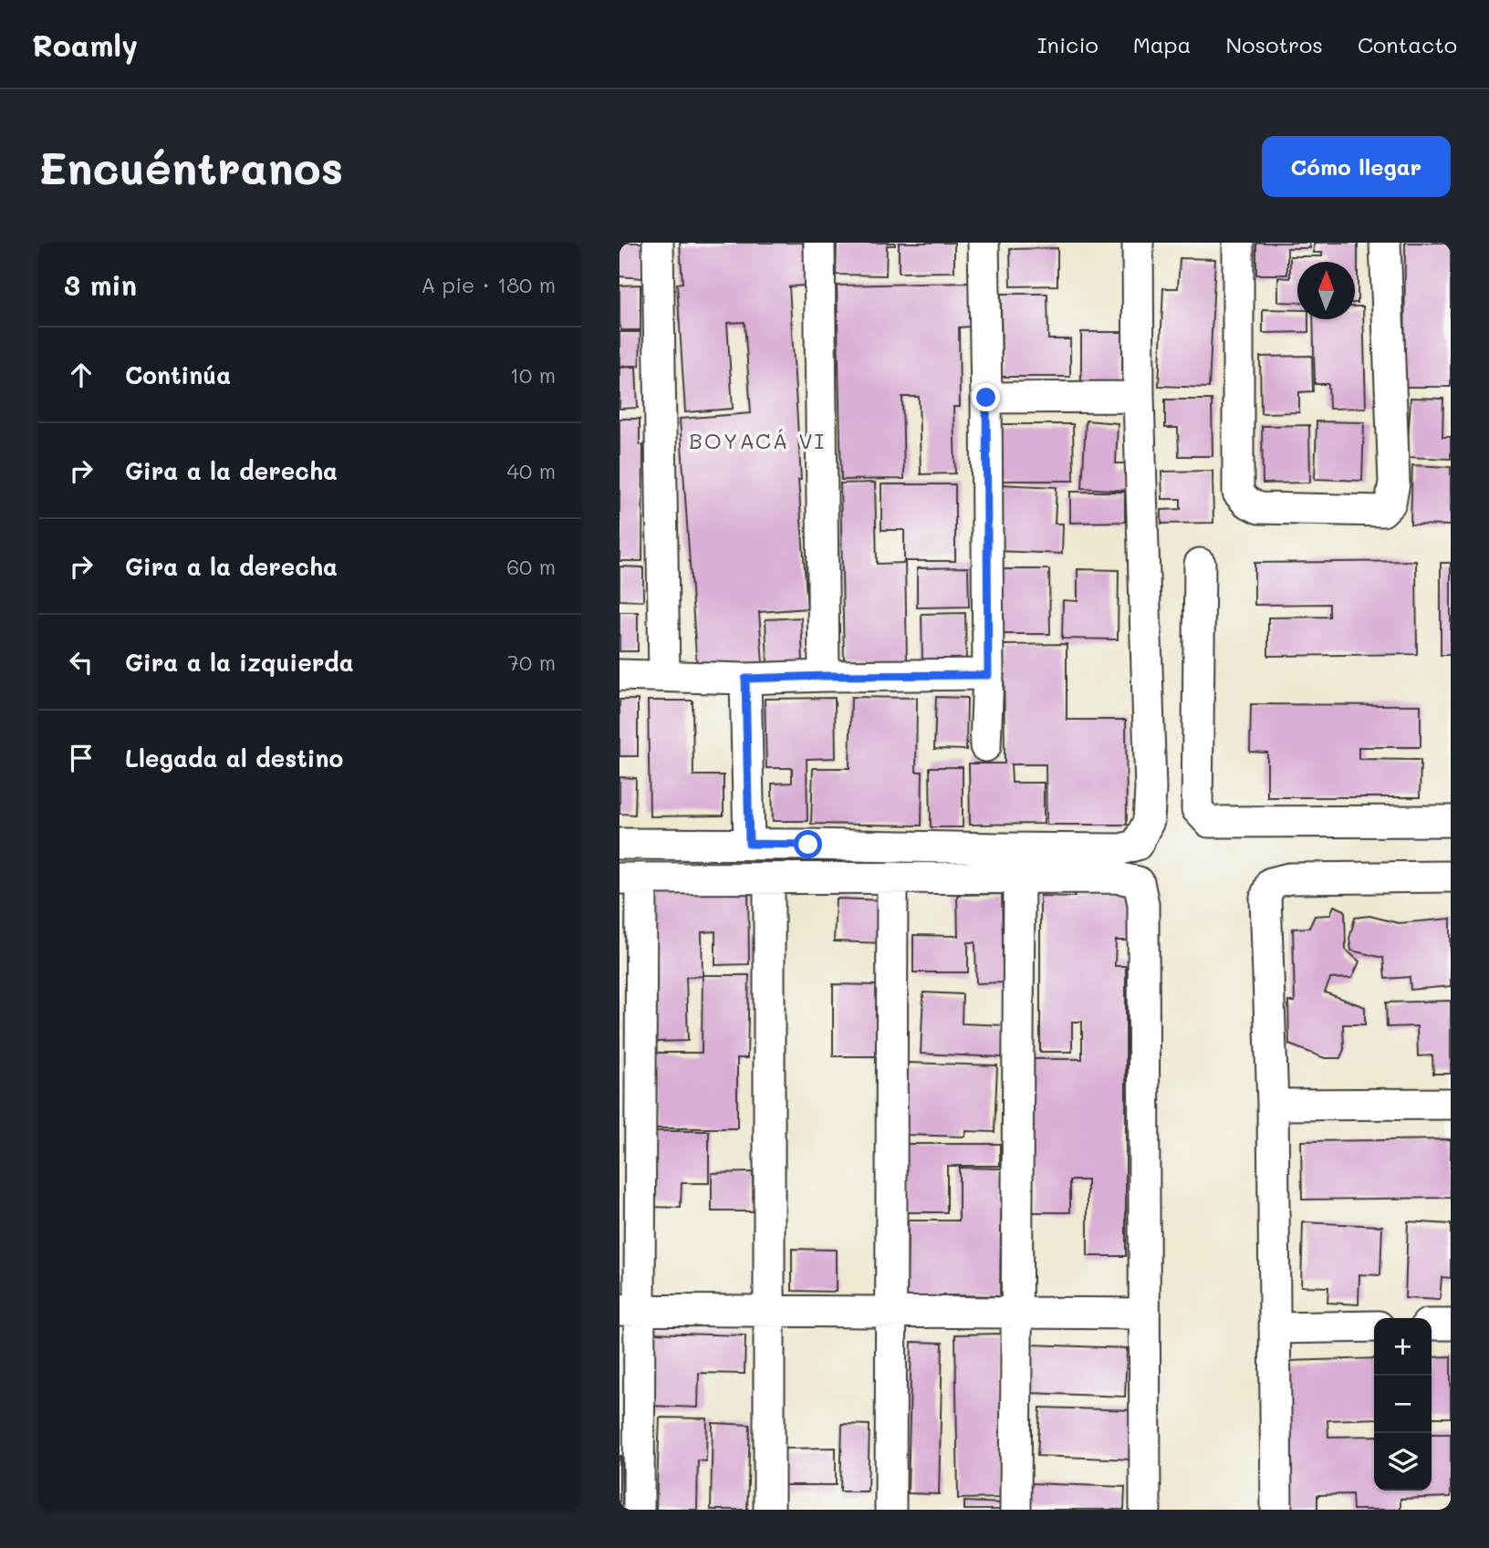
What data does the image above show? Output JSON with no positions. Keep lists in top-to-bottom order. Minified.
{"districts":["BOYACÁ VI"],"north":"top","page":{"header":"Roamly","nav":["Inicio","Mapa","Nosotros","Contacto"],"buttons":"Cómo llegar","title":"Encuéntranos","heading":["3 min","A pie · 180 m"],"list":[["Continúa","10 m"],["Gira a la derecha","40 m"],["Gira a la derecha","60 m"],["Gira a la izquierda","70 m"],"Llegada al destino"],"map_buttons":["+","−"]}}
